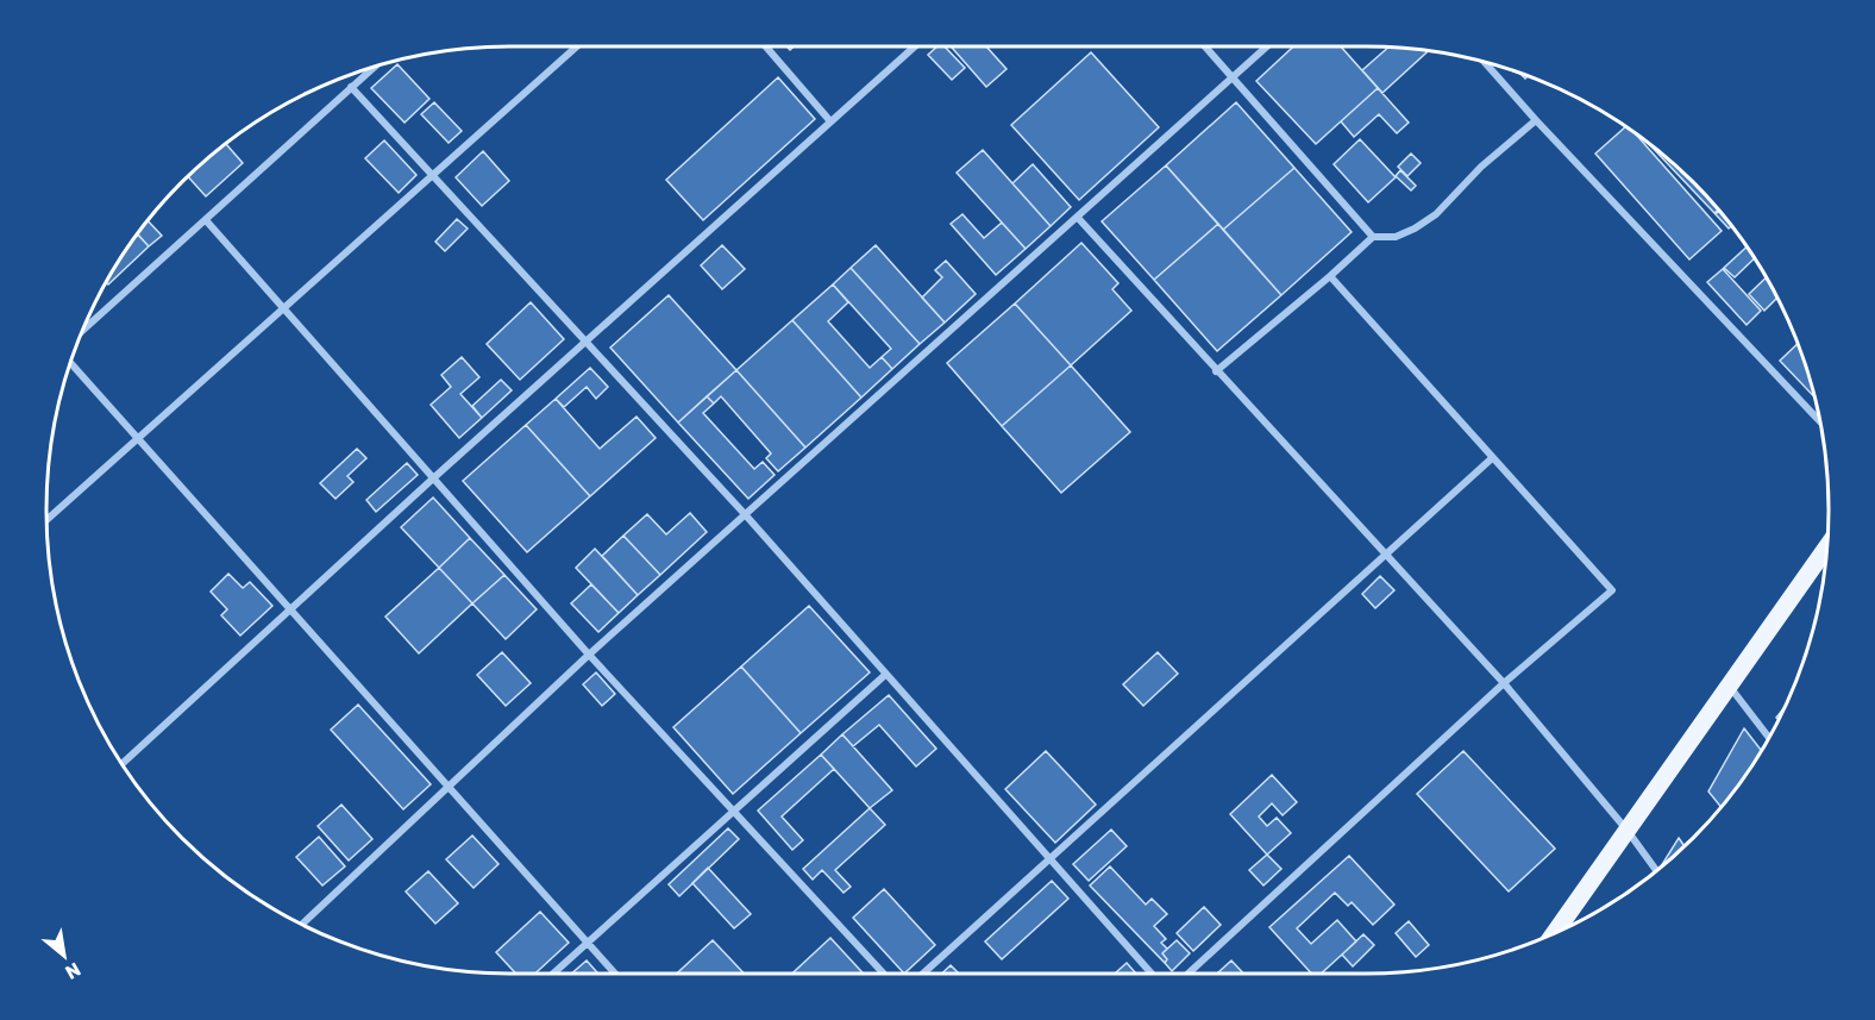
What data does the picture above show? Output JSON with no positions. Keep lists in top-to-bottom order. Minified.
{"north":"bottom right"}
